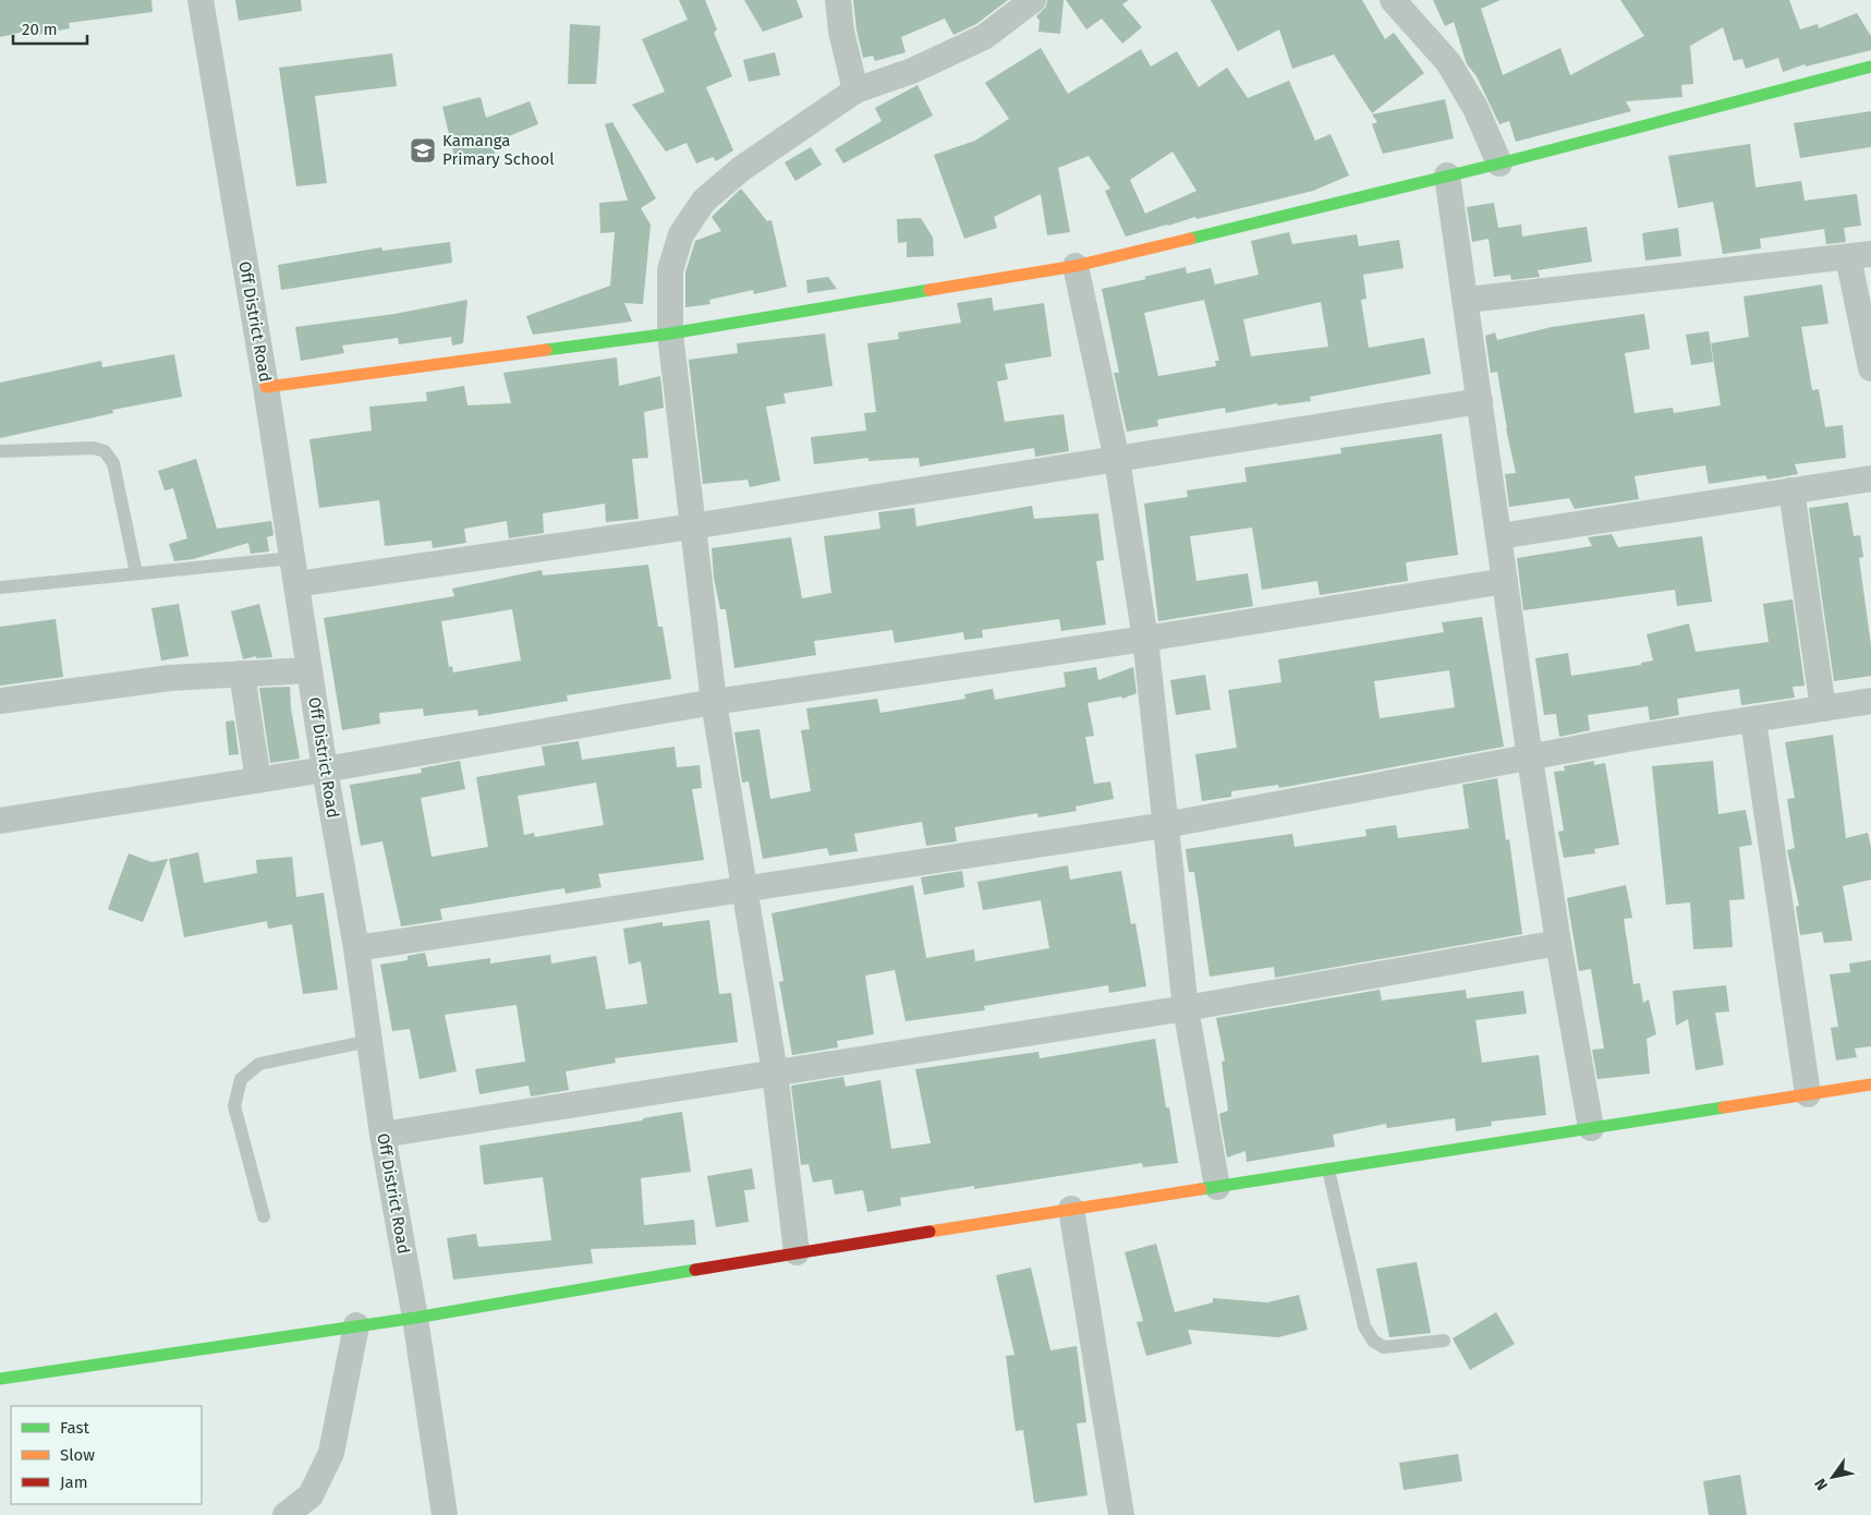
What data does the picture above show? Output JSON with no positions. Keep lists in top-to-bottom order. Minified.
{"streets":{"street":["Off District Road"]},"places":{"school or university":["Kamanga Primary School"]},"legend":["Fast","Slow","Jam"],"scale_bar":"20 m","north":"bottom left"}
